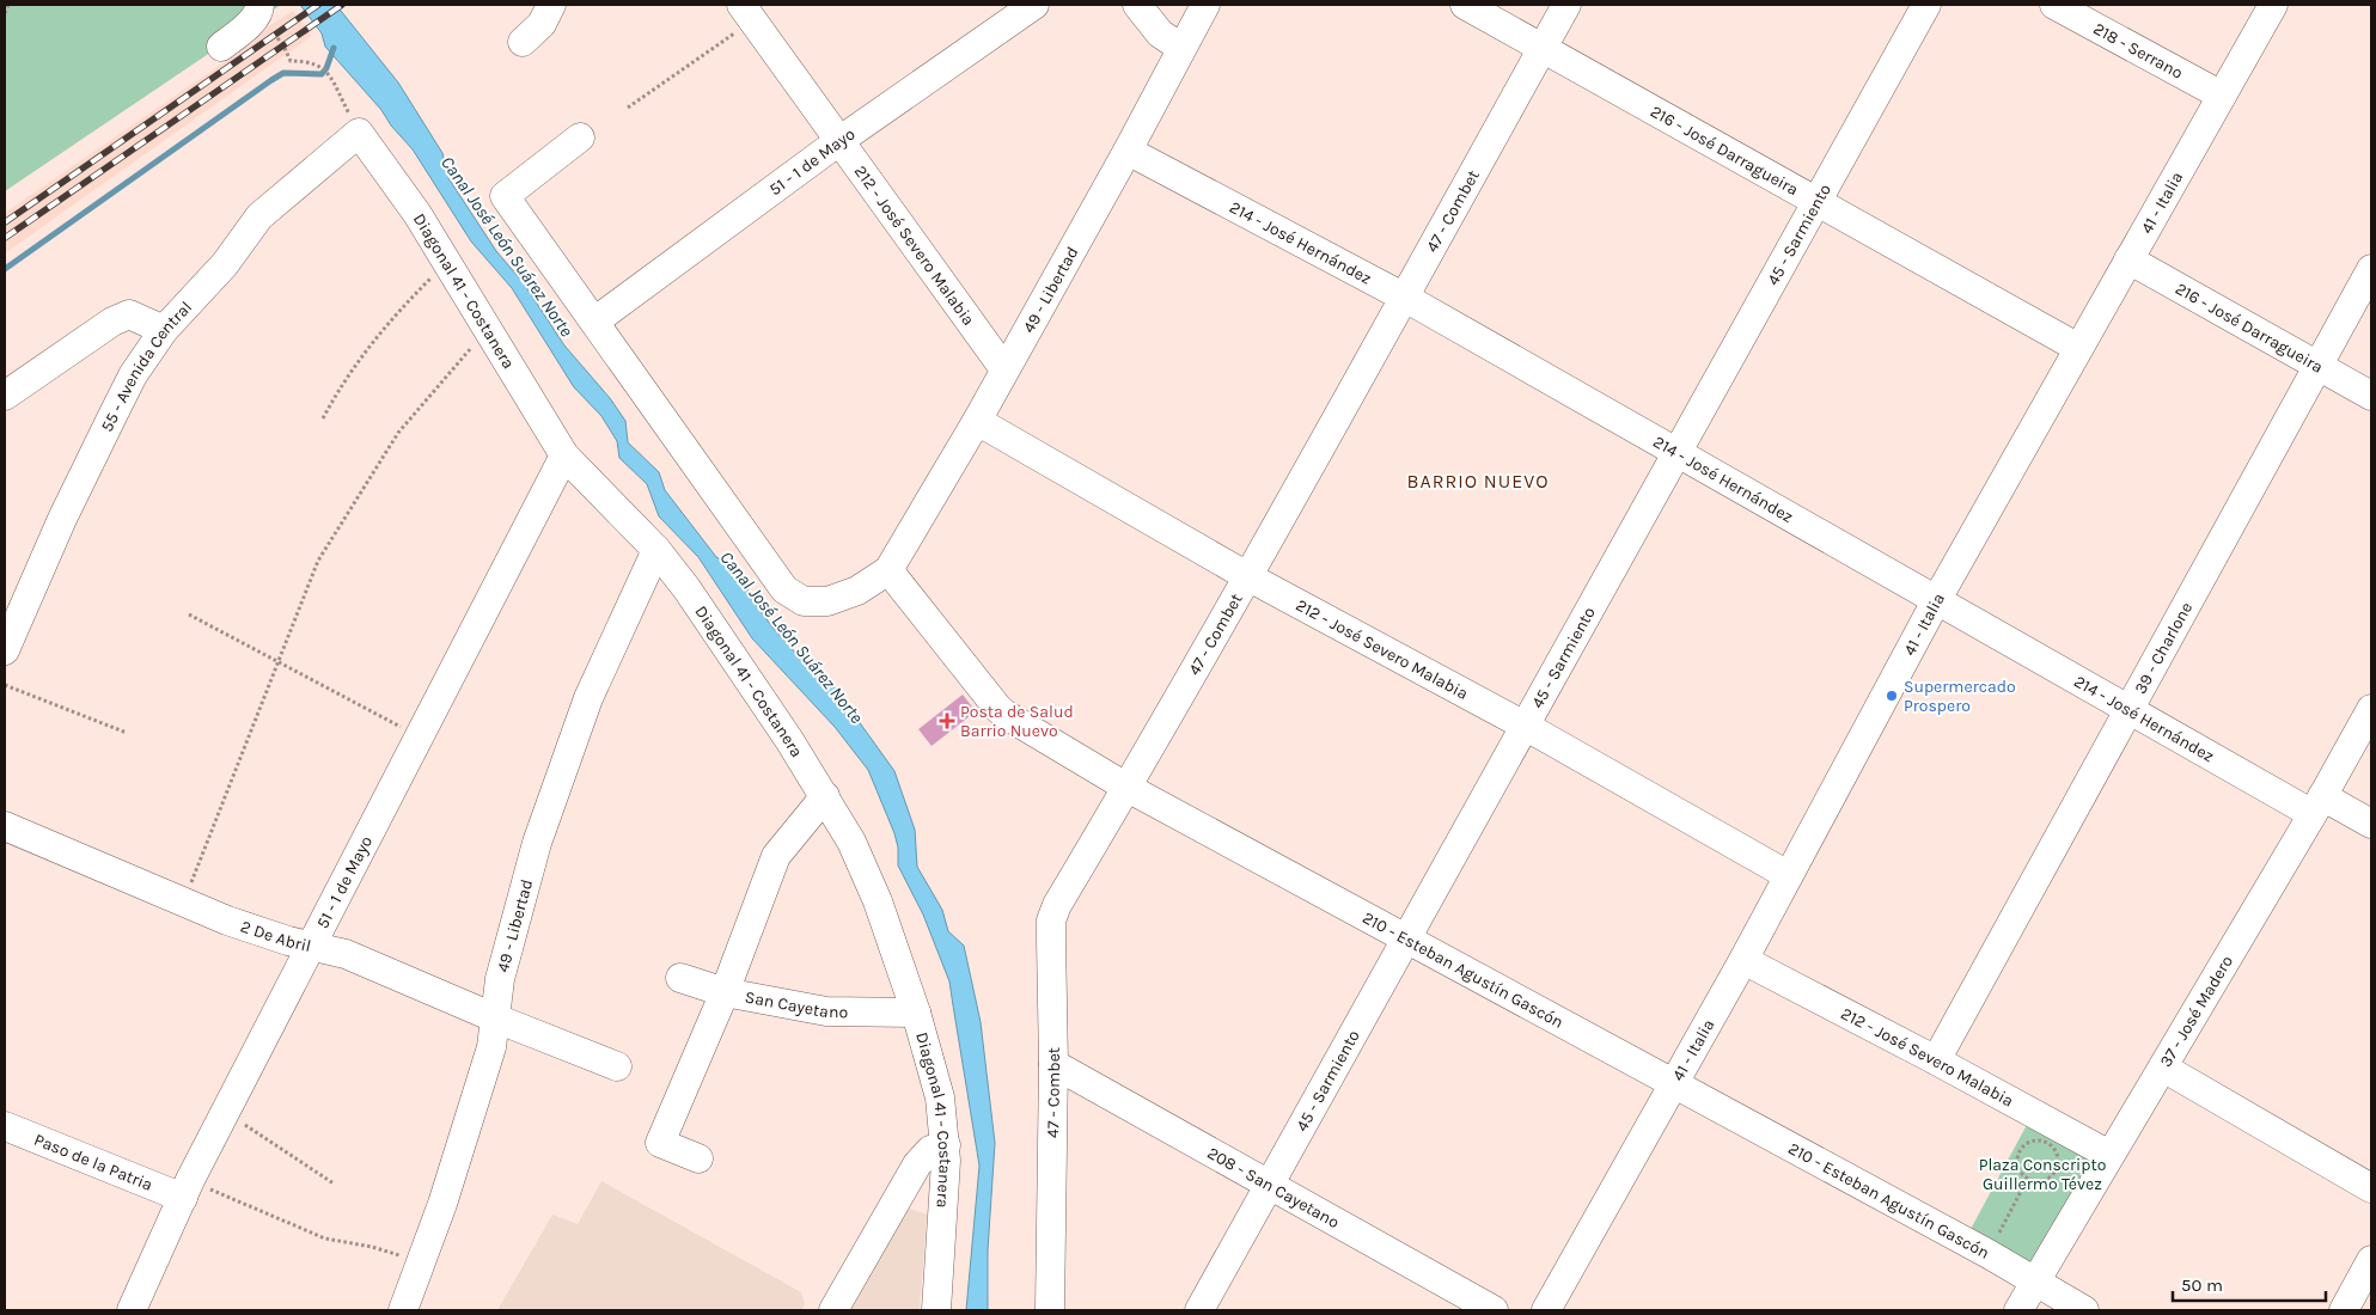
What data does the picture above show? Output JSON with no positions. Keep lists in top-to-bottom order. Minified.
{"streets":{"street":["218 - Serrano","216 - José Darragueira","51 - 1 de Mayo","41 - Italia","47 - Combet","45 - Sarmiento","214 - José Hernández","212 - José Severo Malabia","49 - Libertad","Diagonal 41 - Costanera","55 - Avenida Central","39 - Charlone","2 De Abril","210 - Esteban Agustín Gascón","San Cayetano","37 - José Madero","Paso de la Patria","208 - San Cayetano"]},"crossings":[["218 - Serrano","41 - Italia"],["216 - José Darragueira","41 - Italia"],["216 - José Darragueira","47 - Combet"],["216 - José Darragueira","45 - Sarmiento"],["216 - José Darragueira","39 - Charlone"],["51 - 1 de Mayo","212 - José Severo Malabia"],["51 - 1 de Mayo","Diagonal 41 - Costanera"],["51 - 1 de Mayo","2 De Abril"],["51 - 1 de Mayo","Paso de la Patria"],["41 - Italia","214 - José Hernández"],["41 - Italia","212 - José Severo Malabia"],["41 - Italia","210 - Esteban Agustín Gascón"],["47 - Combet","214 - José Hernández"],["47 - Combet","212 - José Severo Malabia"],["47 - Combet","210 - Esteban Agustín Gascón"],["47 - Combet","208 - San Cayetano"],["45 - Sarmiento","214 - José Hernández"],["45 - Sarmiento","212 - José Severo Malabia"],["45 - Sarmiento","210 - Esteban Agustín Gascón"],["45 - Sarmiento","208 - San Cayetano"],["214 - José Hernández","49 - Libertad"],["214 - José Hernández","39 - Charlone"],["214 - José Hernández","37 - José Madero"],["212 - José Severo Malabia","49 - Libertad"],["212 - José Severo Malabia","39 - Charlone"],["212 - José Severo Malabia","37 - José Madero"],["49 - Libertad","Diagonal 41 - Costanera"],["49 - Libertad","2 De Abril"],["49 - Libertad","210 - Esteban Agustín Gascón"],["Diagonal 41 - Costanera","55 - Avenida Central"],["Diagonal 41 - Costanera","San Cayetano"],["210 - Esteban Agustín Gascón","37 - José Madero"]],"districts":["BARRIO NUEVO"],"water":["Canal José León Suárez Norte"],"parks":["Plaza Conscripto Guillermo Tévez"],"places":{"other":["Supermercado Prospero"],"health":["Posta de Salud Barrio Nuevo"]},"scale_bar":"50 m"}
